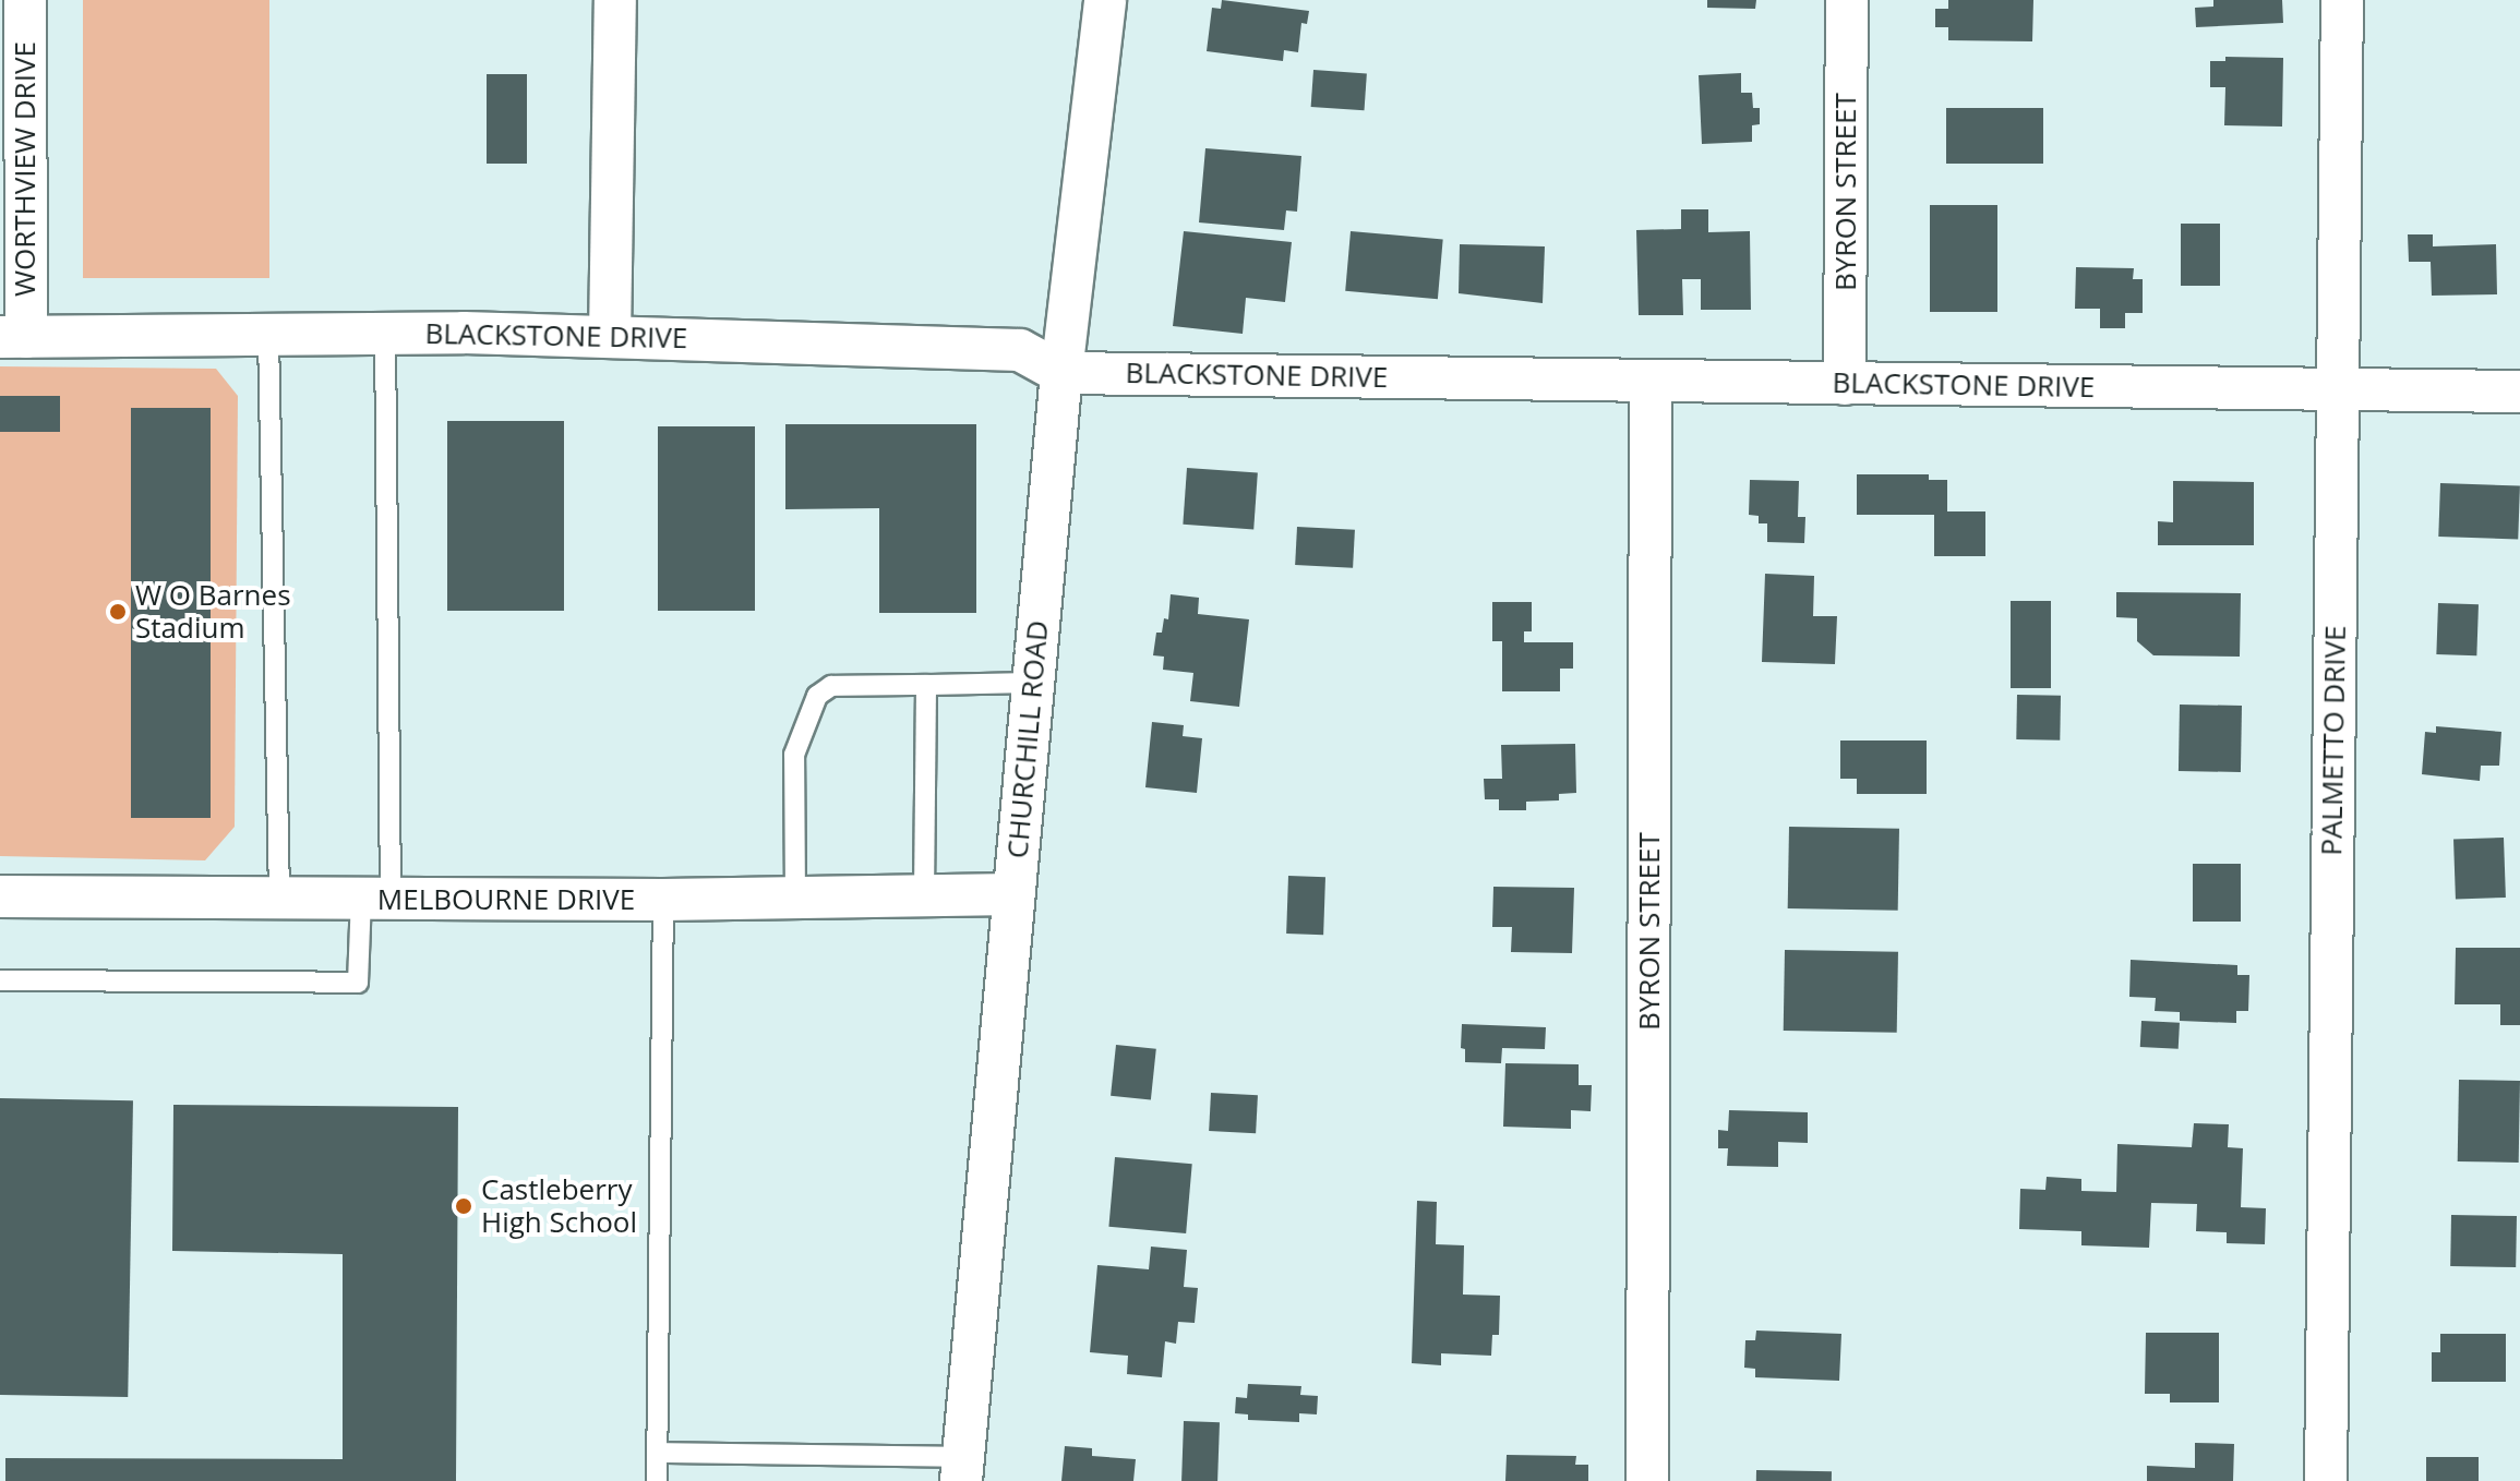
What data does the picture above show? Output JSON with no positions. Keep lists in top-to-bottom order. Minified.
{"streets":{"street":["WORTHVIEW DRIVE","BYRON STREET","BLACKSTONE DRIVE","CHURCHILL ROAD","PALMETTO DRIVE","MELBOURNE DRIVE"]},"crossings":[["WORTHVIEW DRIVE","BLACKSTONE DRIVE"],["BYRON STREET","BLACKSTONE DRIVE"],["BLACKSTONE DRIVE","CHURCHILL ROAD"],["BLACKSTONE DRIVE","PALMETTO DRIVE"],["CHURCHILL ROAD","MELBOURNE DRIVE"]],"places":["W O Barnes Stadium","Castleberry High School"]}
